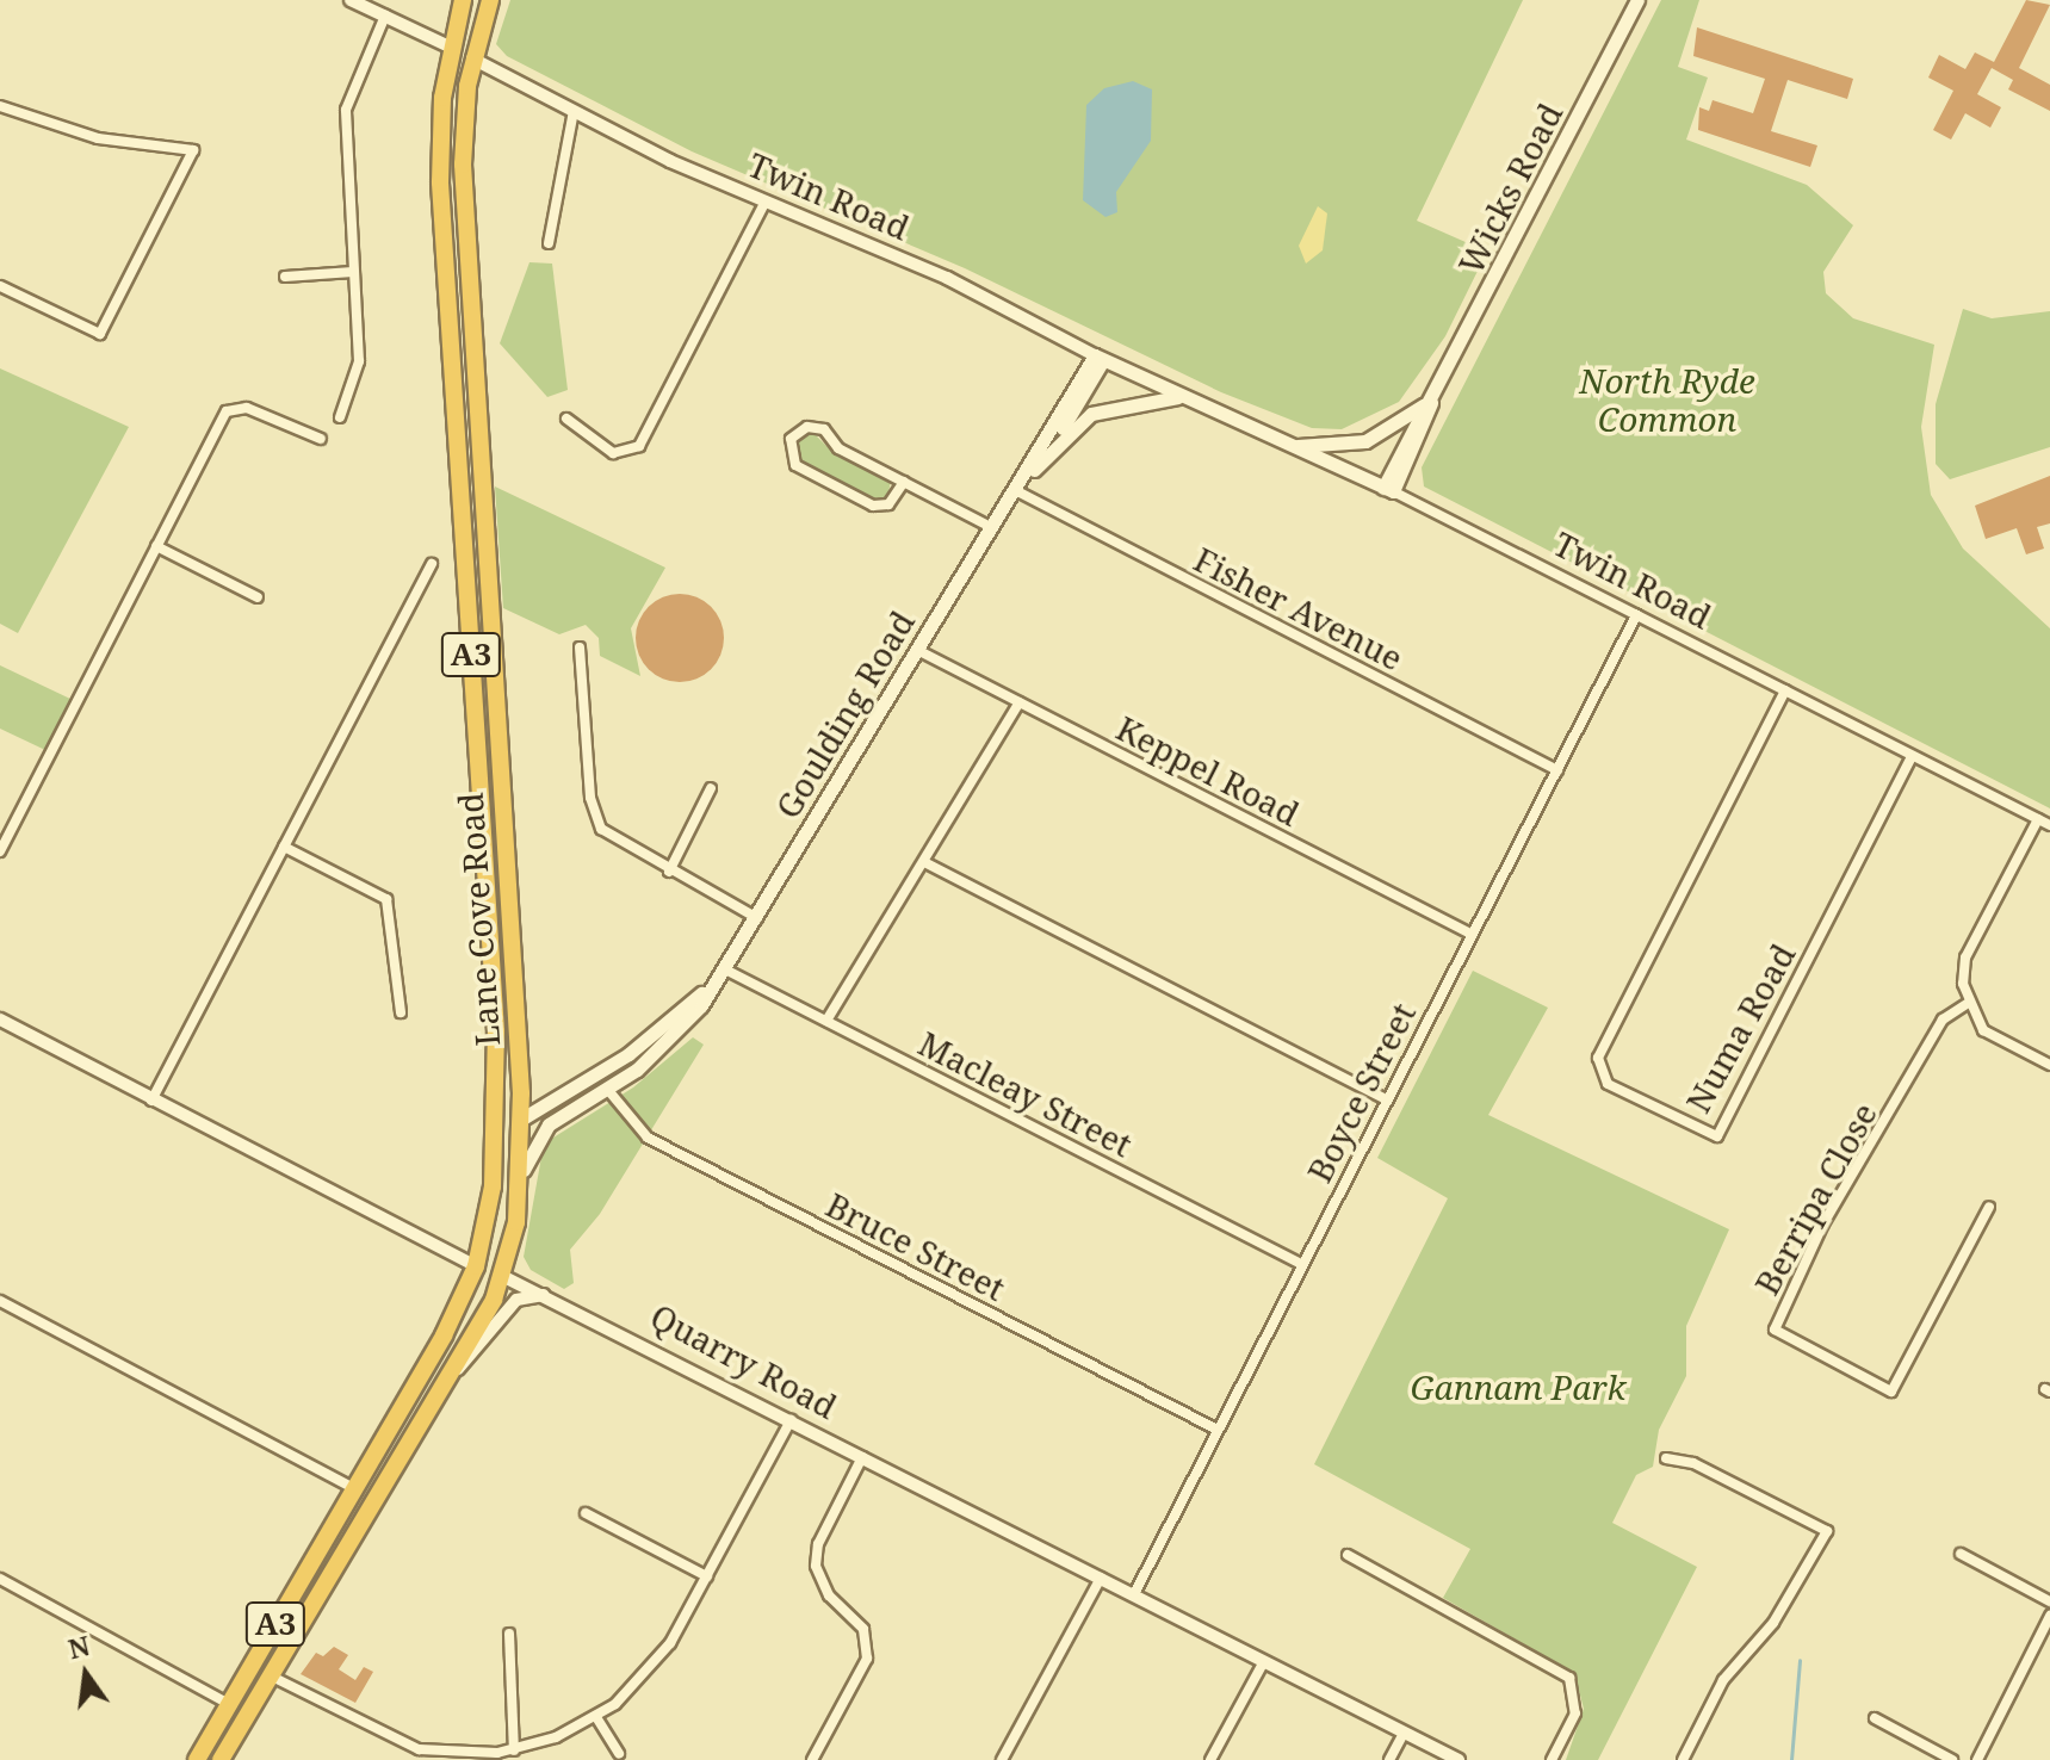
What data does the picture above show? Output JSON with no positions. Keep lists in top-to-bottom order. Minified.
{"streets":{"highway":["Twin Road","A3","Lane Cove Road","Quarry Road"],"main road":["Wicks Road","Goulding Road"],"street":["Fisher Avenue","Keppel Road","Numa Road","Boyce Street","Macleay Street","Berripa Close","Bruce Street"]},"crossings":[["Wicks Road","Twin Road"],["Twin Road","Goulding Road"],["Twin Road","Lane Cove Road"],["Twin Road","Numa Road"],["Twin Road","Boyce Street"],["Fisher Avenue","Goulding Road"],["Fisher Avenue","Boyce Street"],["Goulding Road","Keppel Road"],["Goulding Road","Lane Cove Road"],["Goulding Road","Macleay Street"],["Goulding Road","Bruce Street"],["Keppel Road","Boyce Street"],["Lane Cove Road","Quarry Road"],["Boyce Street","Macleay Street"],["Boyce Street","Bruce Street"],["Boyce Street","Quarry Road"]],"parks":["North Ryde Common","Gannam Park"],"north":"top"}
